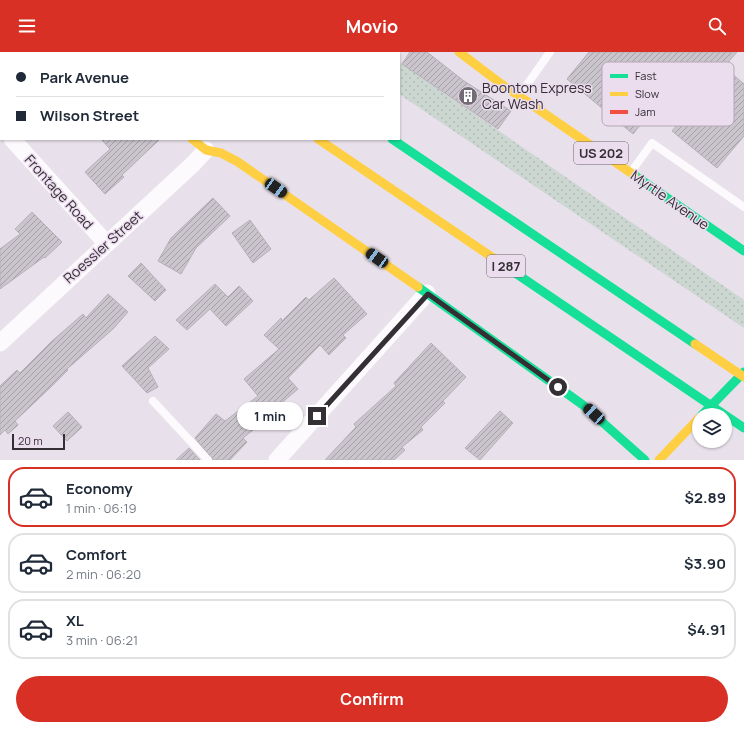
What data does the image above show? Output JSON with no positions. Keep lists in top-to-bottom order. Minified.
{"streets":{"main road":["US 202","Myrtle Avenue","I 287"],"street":["Frontage Road","Roessler Street"]},"crossings":[["Frontage Road","Roessler Street"]],"places":{"building":["Boonton Express Car Wash"]},"legend":["Fast","Slow","Jam"],"scale_bar":"20 m","page":{"header":"Movio","banner":["Park Avenue","Wilson Street"],"bubble":"1 min","scale":"20 m","list":[{"name":"Economy","note":"1 min · 06:19","value":"$2.89"},{"name":"Comfort","note":"2 min · 06:20","value":"$3.90"},{"name":"XL","note":"3 min · 06:21","value":"$4.91"}],"buttons":"Confirm"}}
